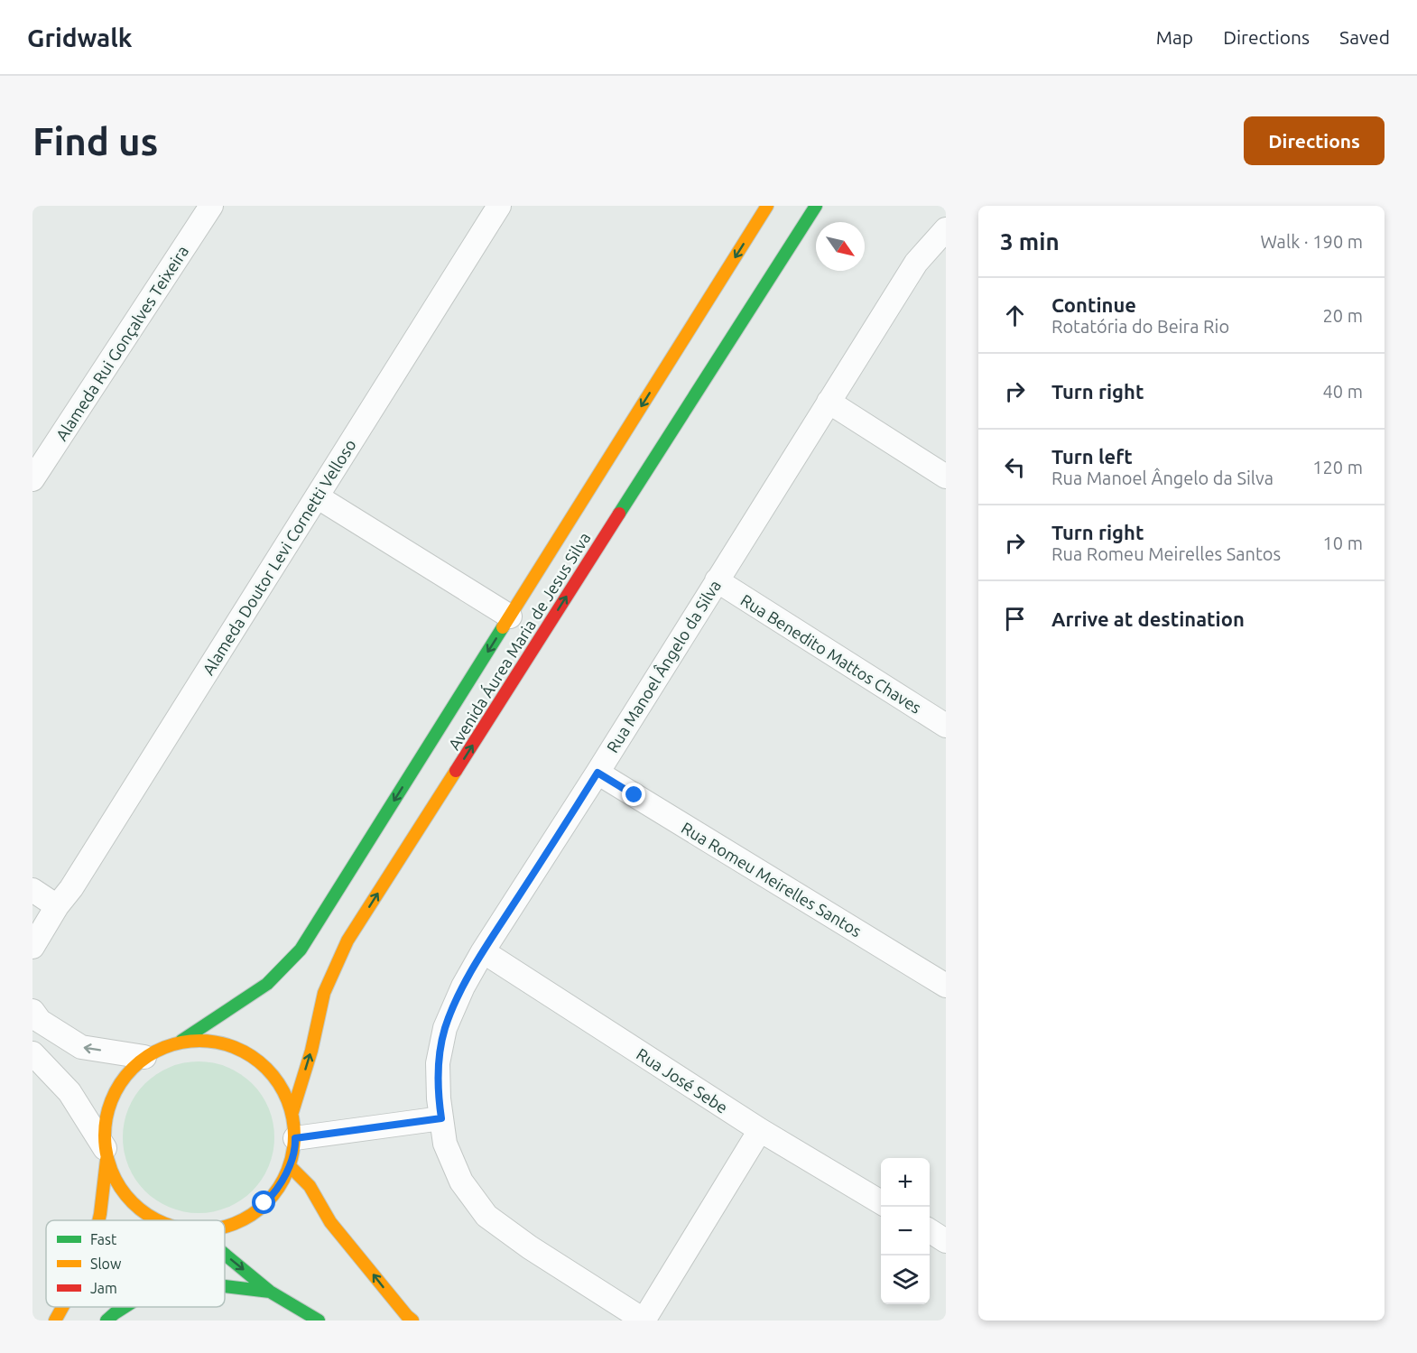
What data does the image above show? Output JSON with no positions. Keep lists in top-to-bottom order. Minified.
{"streets":{"street":["Alameda Rui Gonçalves Teixeira","Alameda Doutor Levi Cornetti Velloso","Avenida Áurea Maria de Jesus Silva","Rua Benedito Mattos Chaves","Rua Manoel Ângelo da Silva","Rua Romeu Meirelles Santos","Rua José Sebe"]},"crossings":[["Rua Benedito Mattos Chaves","Rua Manoel Ângelo da Silva"],["Rua Manoel Ângelo da Silva","Rua Romeu Meirelles Santos"],["Rua Manoel Ângelo da Silva","Rua José Sebe"]],"legend":["Fast","Slow","Jam"],"north":"bottom right","page":{"header":"Gridwalk","nav":["Map","Directions","Saved"],"buttons":"Directions","title":"Find us","heading":["3 min","Walk · 190 m"],"list":[["Continue","Rotatória do Beira Rio","20 m"],["Turn right","40 m"],["Turn left","Rua Manoel Ângelo da Silva","120 m"],["Turn right","Rua Romeu Meirelles Santos","10 m"],"Arrive at destination"],"map_buttons":["+","−"]}}
